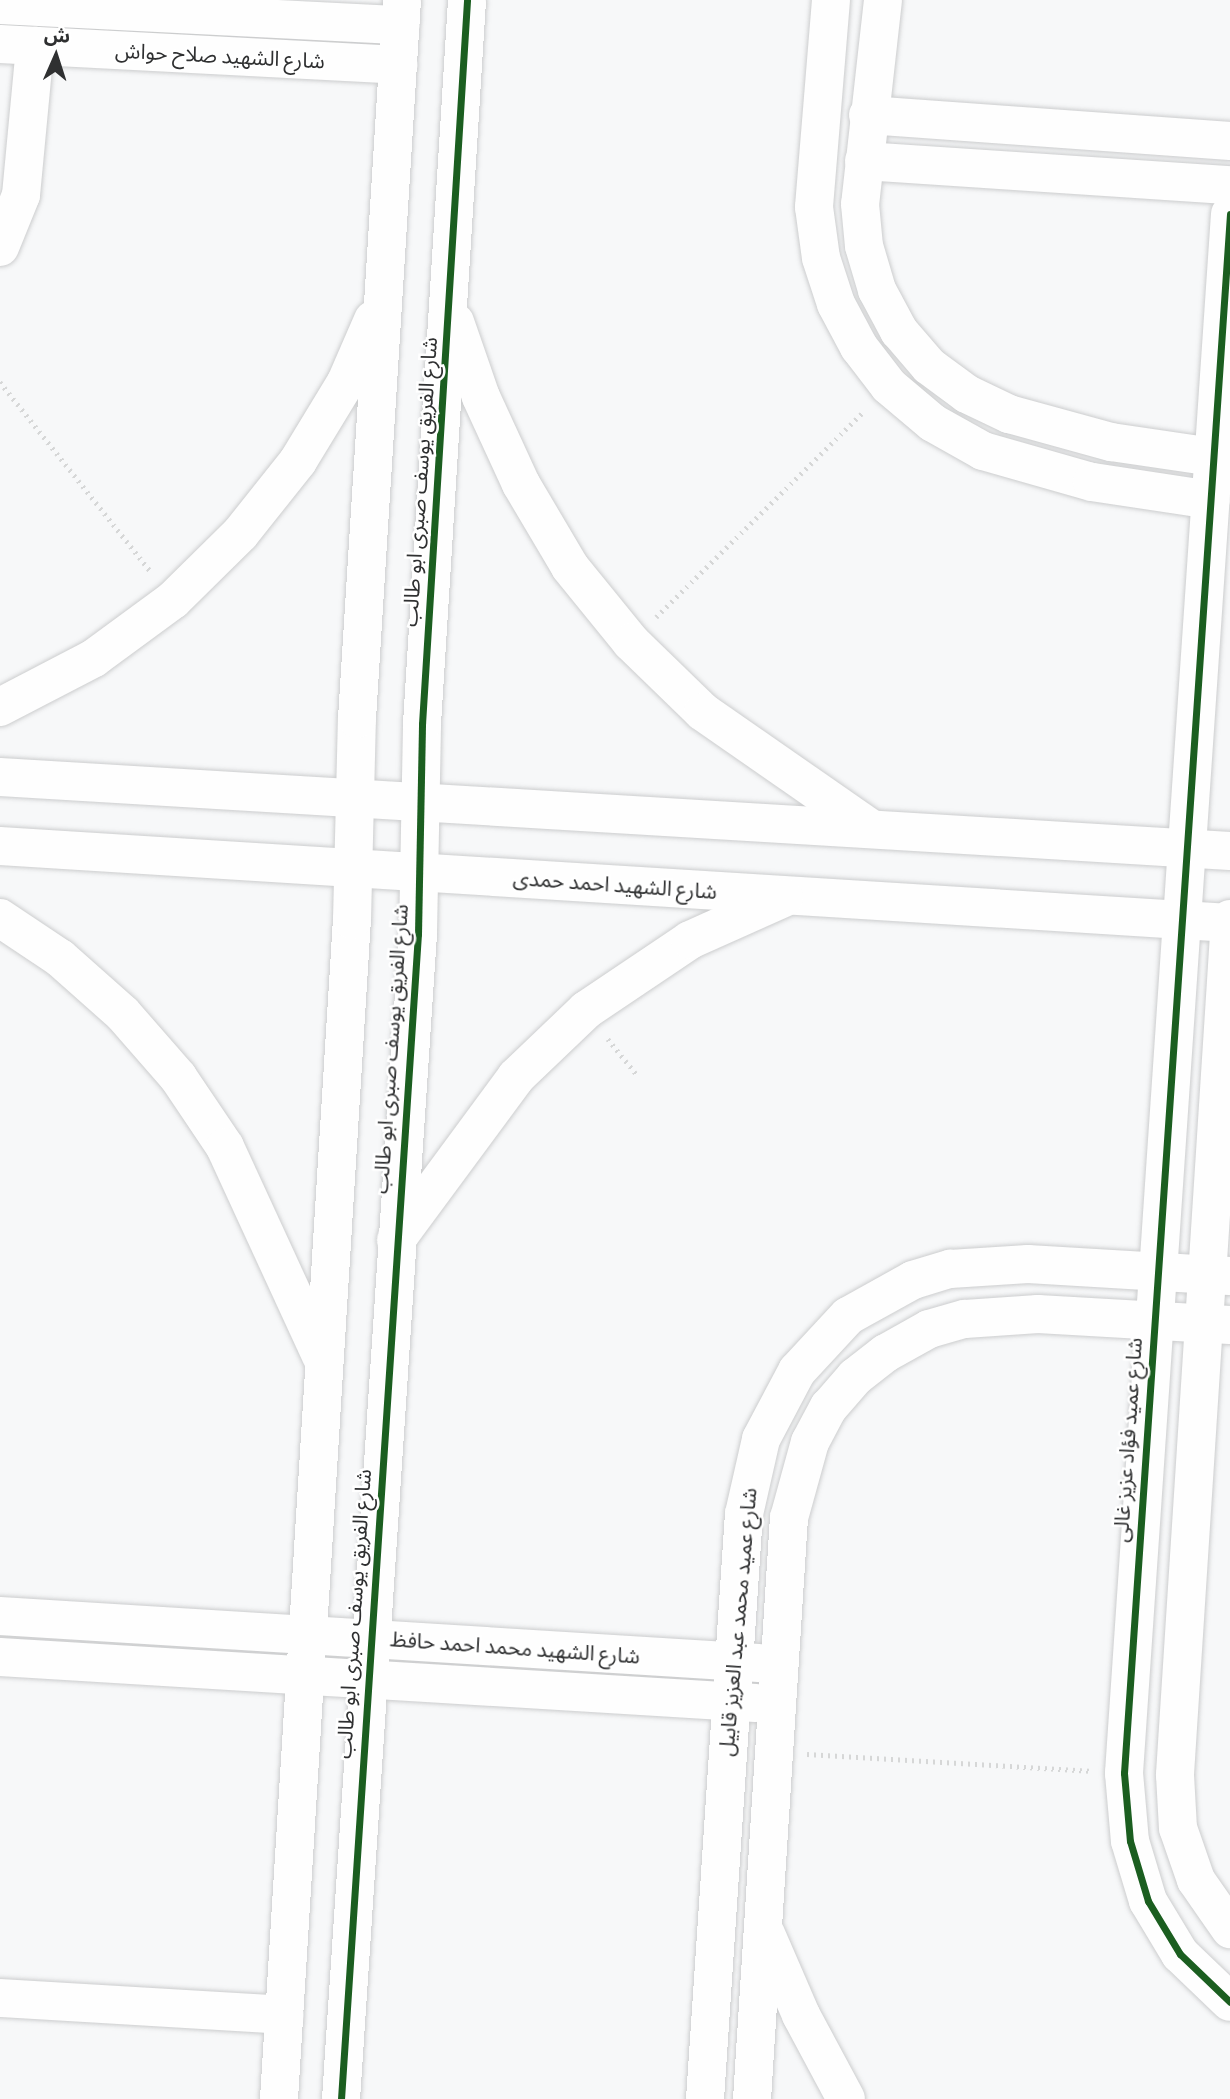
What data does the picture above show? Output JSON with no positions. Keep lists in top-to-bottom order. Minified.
{"streets":{"street":["شارع الشهيد صلاح حواش","شارع الفريق يوسف صبرى ابو طالب","شارع الشهيد احمد حمدى","شارع عميد فؤاد عزيز غالى","شارع عميد محمد عبد العزيز قابيل","شارع الشهيد محمد احمد حافظ"]},"crossings":[["شارع الشهيد صلاح حواش","شارع الفريق يوسف صبرى ابو طالب"],["شارع الفريق يوسف صبرى ابو طالب","شارع الشهيد احمد حمدى"],["شارع الفريق يوسف صبرى ابو طالب","شارع الشهيد محمد احمد حافظ"],["شارع الشهيد احمد حمدى","شارع عميد فؤاد عزيز غالى"],["شارع عميد فؤاد عزيز غالى","شارع عميد محمد عبد العزيز قابيل"],["شارع عميد محمد عبد العزيز قابيل","شارع الشهيد محمد احمد حافظ"]],"north":"top"}
